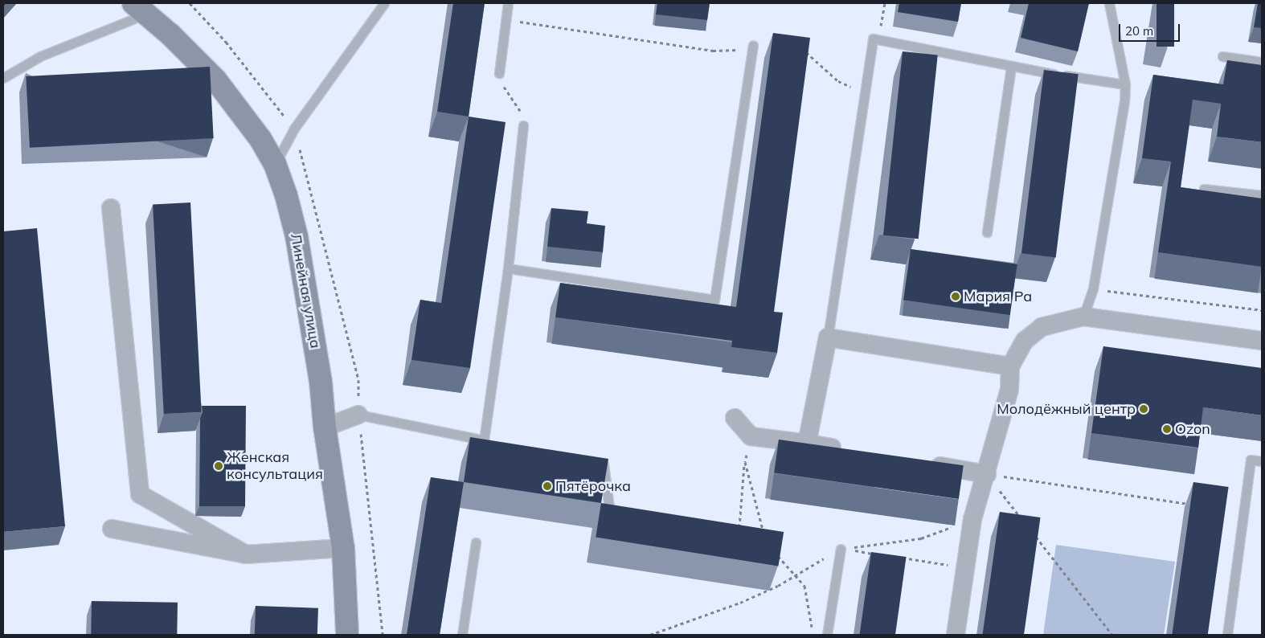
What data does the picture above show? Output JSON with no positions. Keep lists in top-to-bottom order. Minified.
{"streets":{"main road":["Линейная улица"]},"places":["Мария Ра","Молодёжный центр","Ozon","Женская консультация","Пятёрочка"],"scale_bar":"20 m"}
